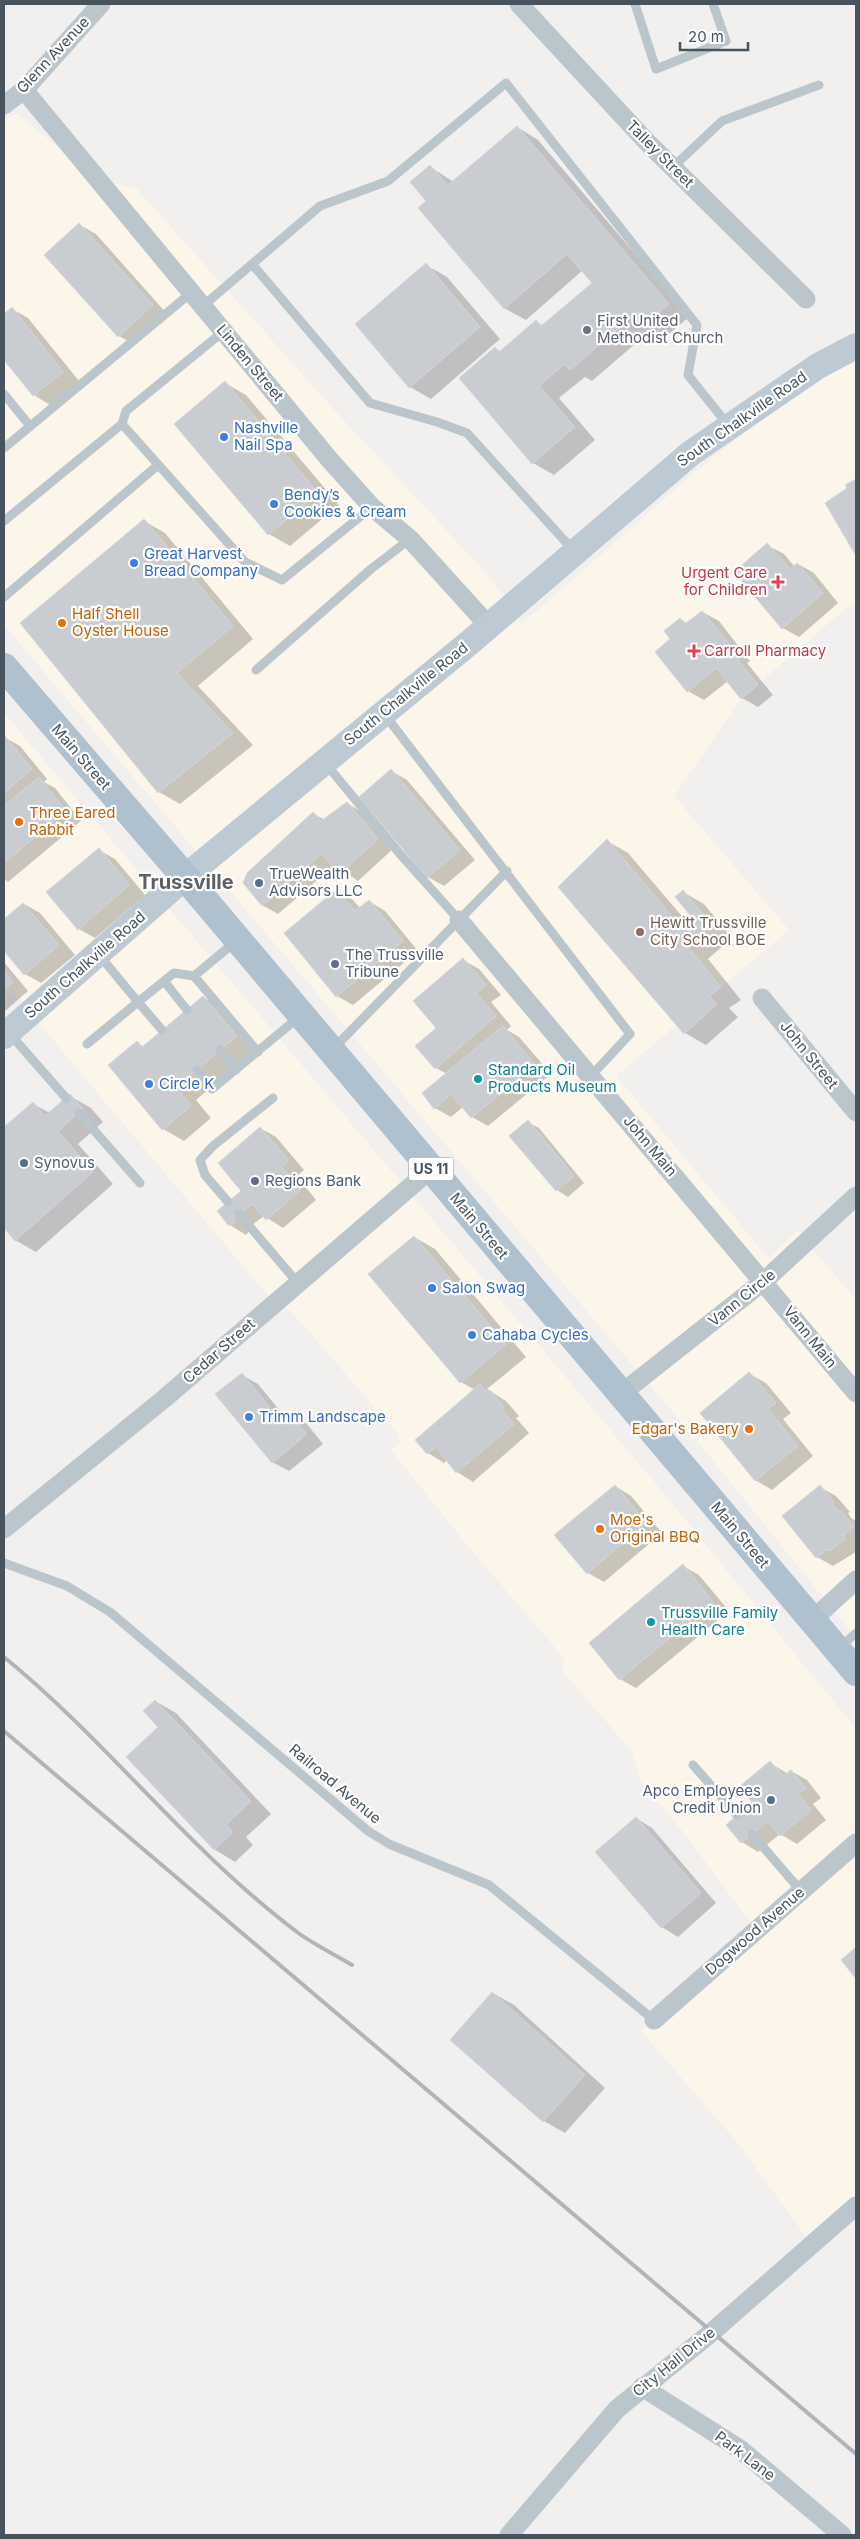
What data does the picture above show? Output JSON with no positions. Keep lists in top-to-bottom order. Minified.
{"streets":{"main road":["South Chalkville Road","Main Street","US 11"],"street":["Glenn Avenue","Talley Street","Linden Street","John Street","John Main","Vann Circle","Vann Main","Cedar Street","Dogwood Avenue","City Hall Drive","Park Lane"],"lane":["Railroad Avenue"]},"crossings":[["Glenn Avenue","Linden Street"],["Linden Street","South Chalkville Road"],["South Chalkville Road","Main Street"],["Main Street","Vann Circle"],["Main Street","Cedar Street"],["John Main","Vann Circle"],["John Main","Vann Main"],["Vann Circle","Vann Main"],["Railroad Avenue","Dogwood Avenue"],["City Hall Drive","Park Lane"]],"districts":["Trussville"],"places":{"other":["First United Methodist Church","Nashville Nail Spa","Bendy’s Cookies & Cream","Great Harvest Bread Company","Half Shell Oyster House","Three Eared Rabbit","TrueWealth Advisors LLC","Hewitt Trussville City School BOE","The Trussville Tribune","Standard Oil Products Museum","Circle K","Synovus","Regions Bank","Salon Swag","Cahaba Cycles","Trimm Landscape","Edgar's Bakery","Moe's Original BBQ","Trussville Family Health Care","Apco Employees Credit Union"],"health":["Urgent Care for Children","Carroll Pharmacy"]},"scale_bar":"20 m"}
